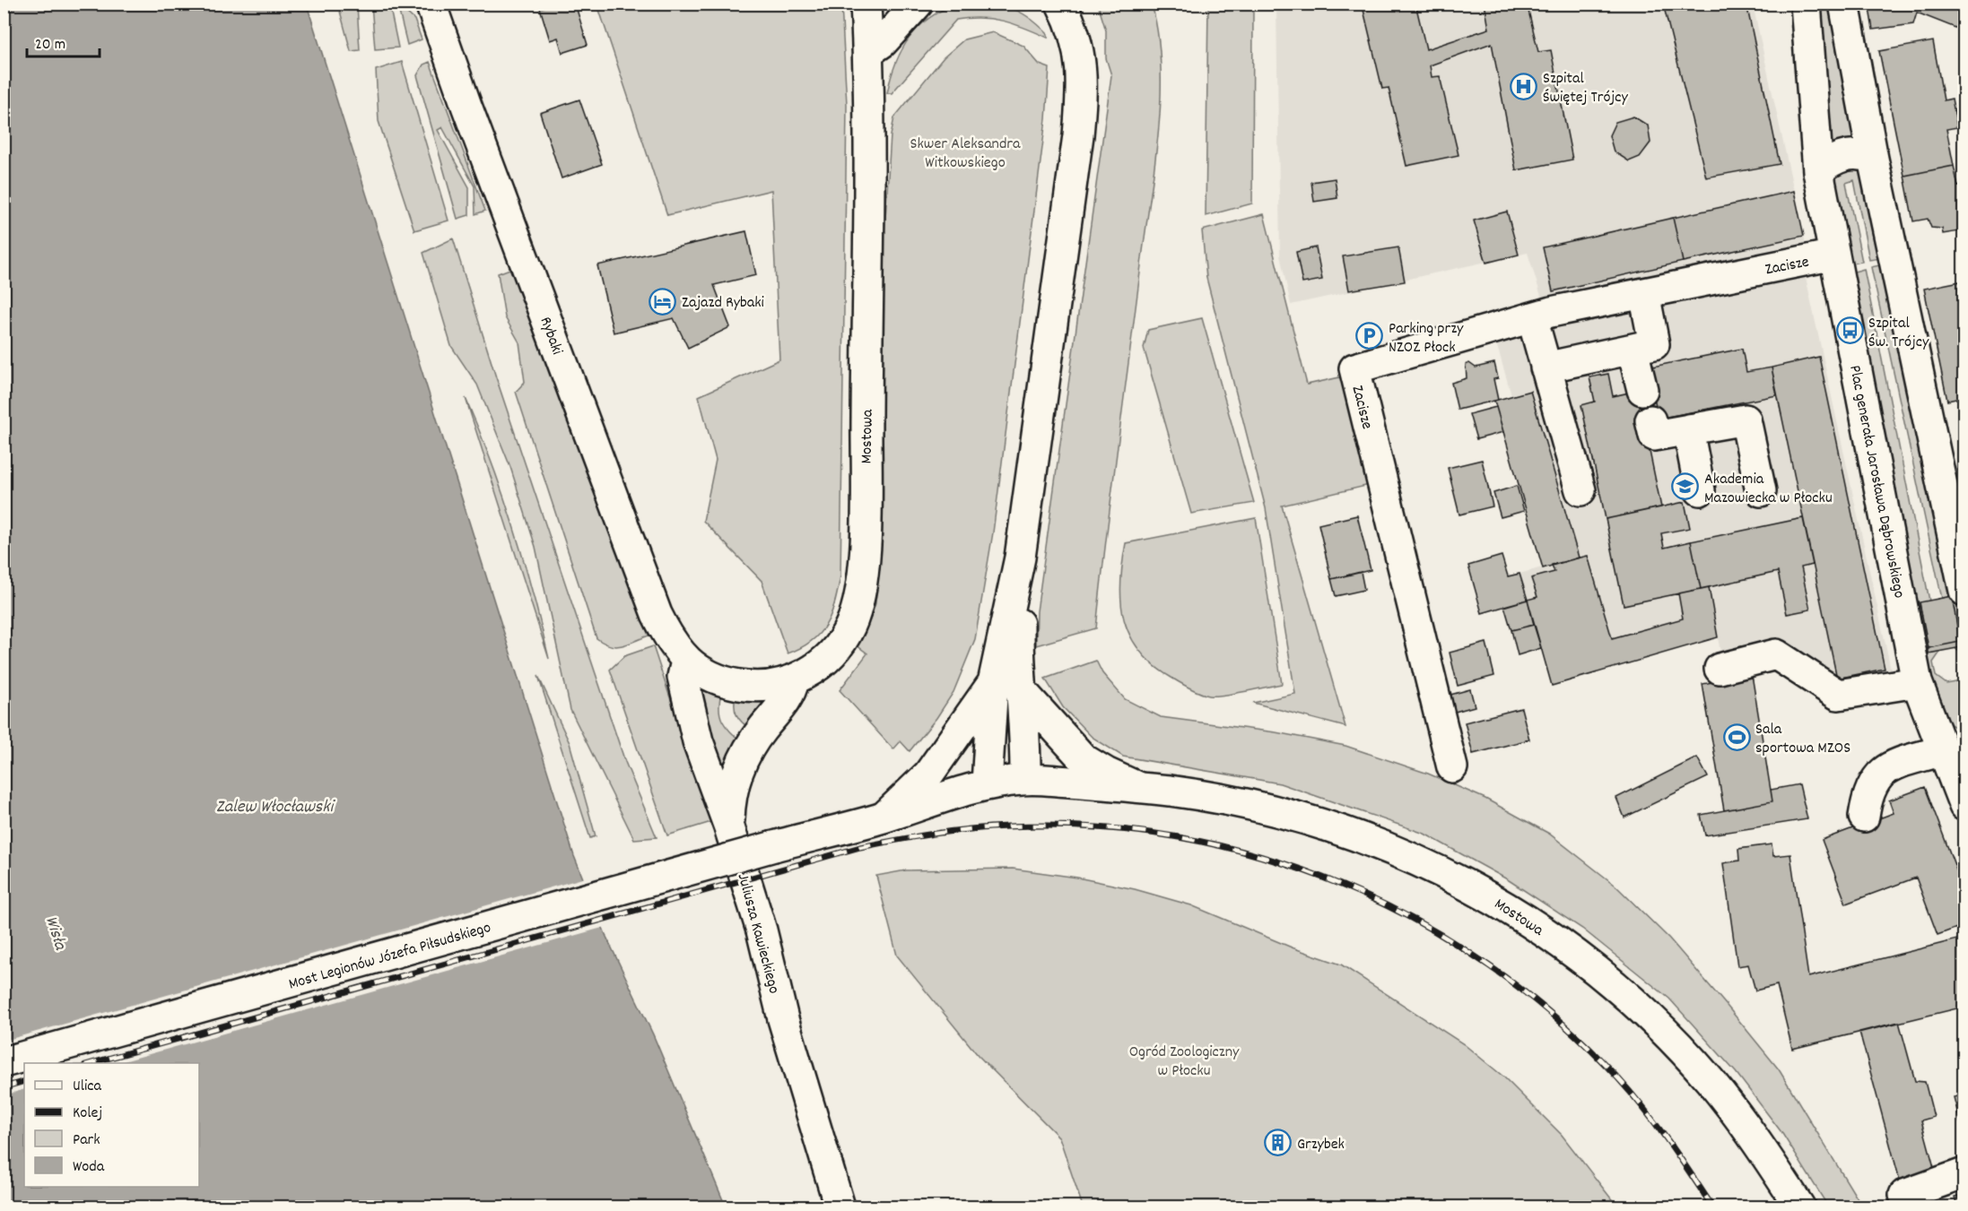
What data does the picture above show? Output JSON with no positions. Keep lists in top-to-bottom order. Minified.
{"streets":{"street":["Zacisze","Rybaki","Mostowa","Plac generała Jarosława Dąbrowskiego","Juliusza Kawieckiego","Most Legionów Józefa Piłsudskiego"]},"crossings":[["Zacisze","Plac generała Jarosława Dąbrowskiego"],["Rybaki","Mostowa"],["Rybaki","Juliusza Kawieckiego"],["Mostowa","Juliusza Kawieckiego"],["Mostowa","Most Legionów Józefa Piłsudskiego"]],"water":["Zalew Włocławski","Wisła"],"parks":["Skwer Aleksandra Witkowskiego","Ogród Zoologiczny w Płocku"],"places":{"hospital":["Szpital Świętej Trójcy"],"hotel":["Zajazd Rybaki"],"bus stop":["Szpital Św. Trójcy"],"parking":["Parking przy NZOZ Płock"],"school or university":["Akademia Mazowiecka w Płocku"],"sports":["Sala sportowa MZOS"],"building":["Grzybek"]},"legend":["Ulica","Kolej","Park","Woda"],"scale_bar":"20 m"}
